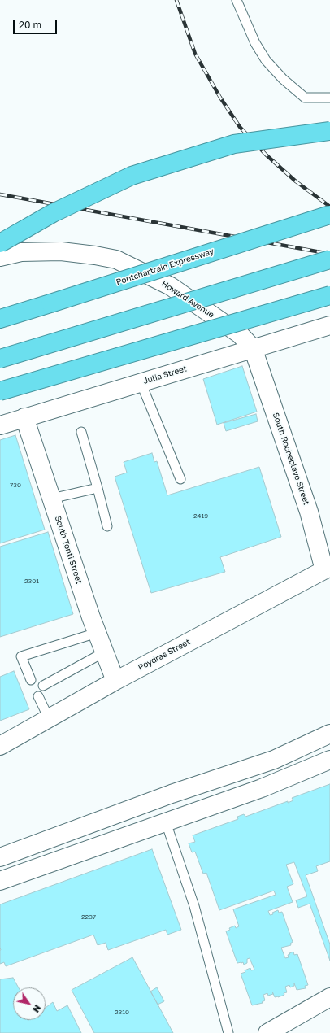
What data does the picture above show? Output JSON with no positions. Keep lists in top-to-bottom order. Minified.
{"streets":{"highway":["Pontchartrain Expressway"],"street":["Howard Avenue","Julia Street","South Rocheblave Street","South Tonti Street","Poydras Street"]},"crossings":[["Howard Avenue","Julia Street"],["Howard Avenue","South Rocheblave Street"],["Julia Street","South Rocheblave Street"],["Julia Street","South Tonti Street"],["South Rocheblave Street","Poydras Street"],["South Tonti Street","Poydras Street"]],"house_numbers":["730","2419","2301","2237","2310"],"scale_bar":"20 m","north":"bottom right"}
